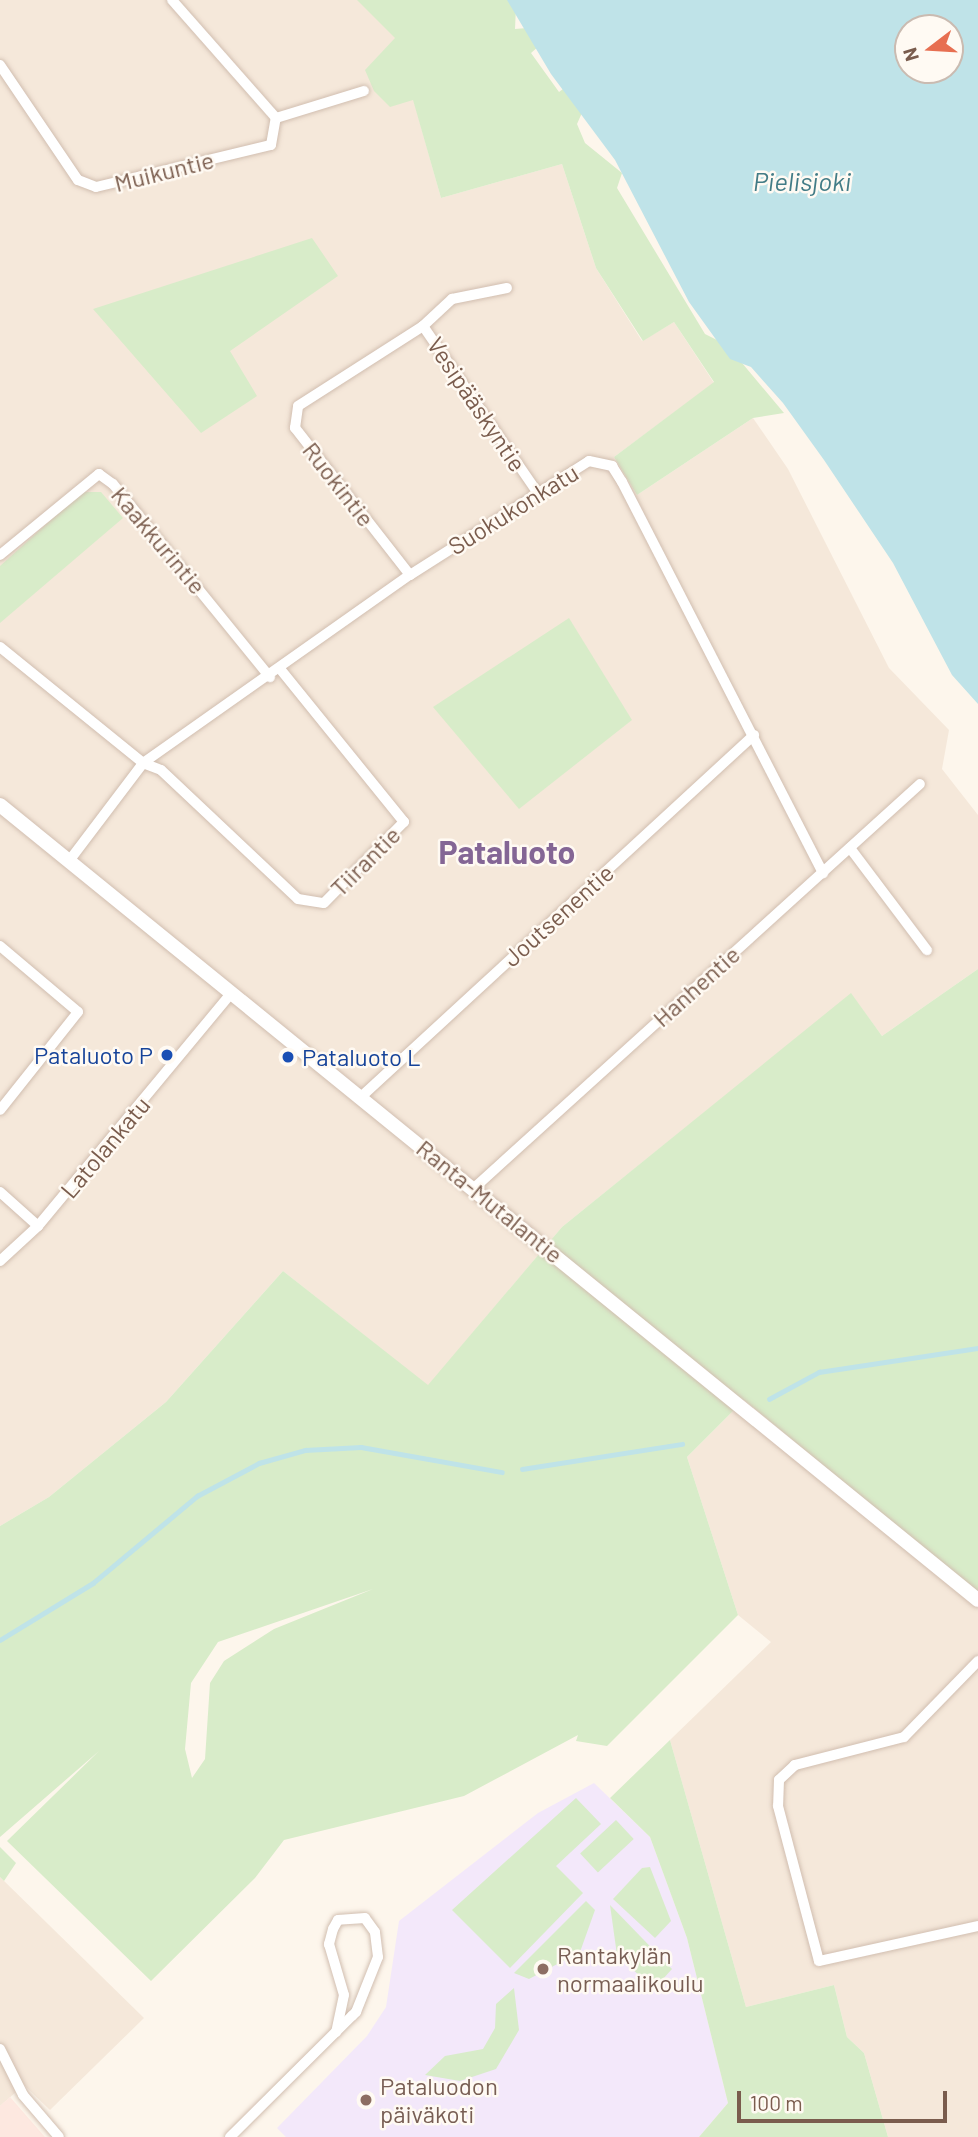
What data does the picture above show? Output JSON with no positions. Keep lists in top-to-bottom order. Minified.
{"streets":{"street":["Muikuntie","Vesipääskyntie","Ruokintie","Suokukonkatu","Kaakkurintie","Tiirantie","Joutsenentie","Hanhentie","Latolankatu","Ranta-Mutalantie"]},"crossings":[["Vesipääskyntie","Ruokintie"],["Vesipääskyntie","Suokukonkatu"],["Ruokintie","Suokukonkatu"],["Suokukonkatu","Kaakkurintie"],["Suokukonkatu","Tiirantie"],["Suokukonkatu","Joutsenentie"],["Suokukonkatu","Hanhentie"],["Suokukonkatu","Ranta-Mutalantie"],["Joutsenentie","Ranta-Mutalantie"],["Hanhentie","Ranta-Mutalantie"],["Latolankatu","Ranta-Mutalantie"]],"districts":["Pataluoto"],"water":["Pielisjoki"],"places":["Pataluoto P","Pataluoto L","Rantakylän normaalikoulu","Pataluodon päiväkoti"],"scale_bar":"100 m","north":"left"}
